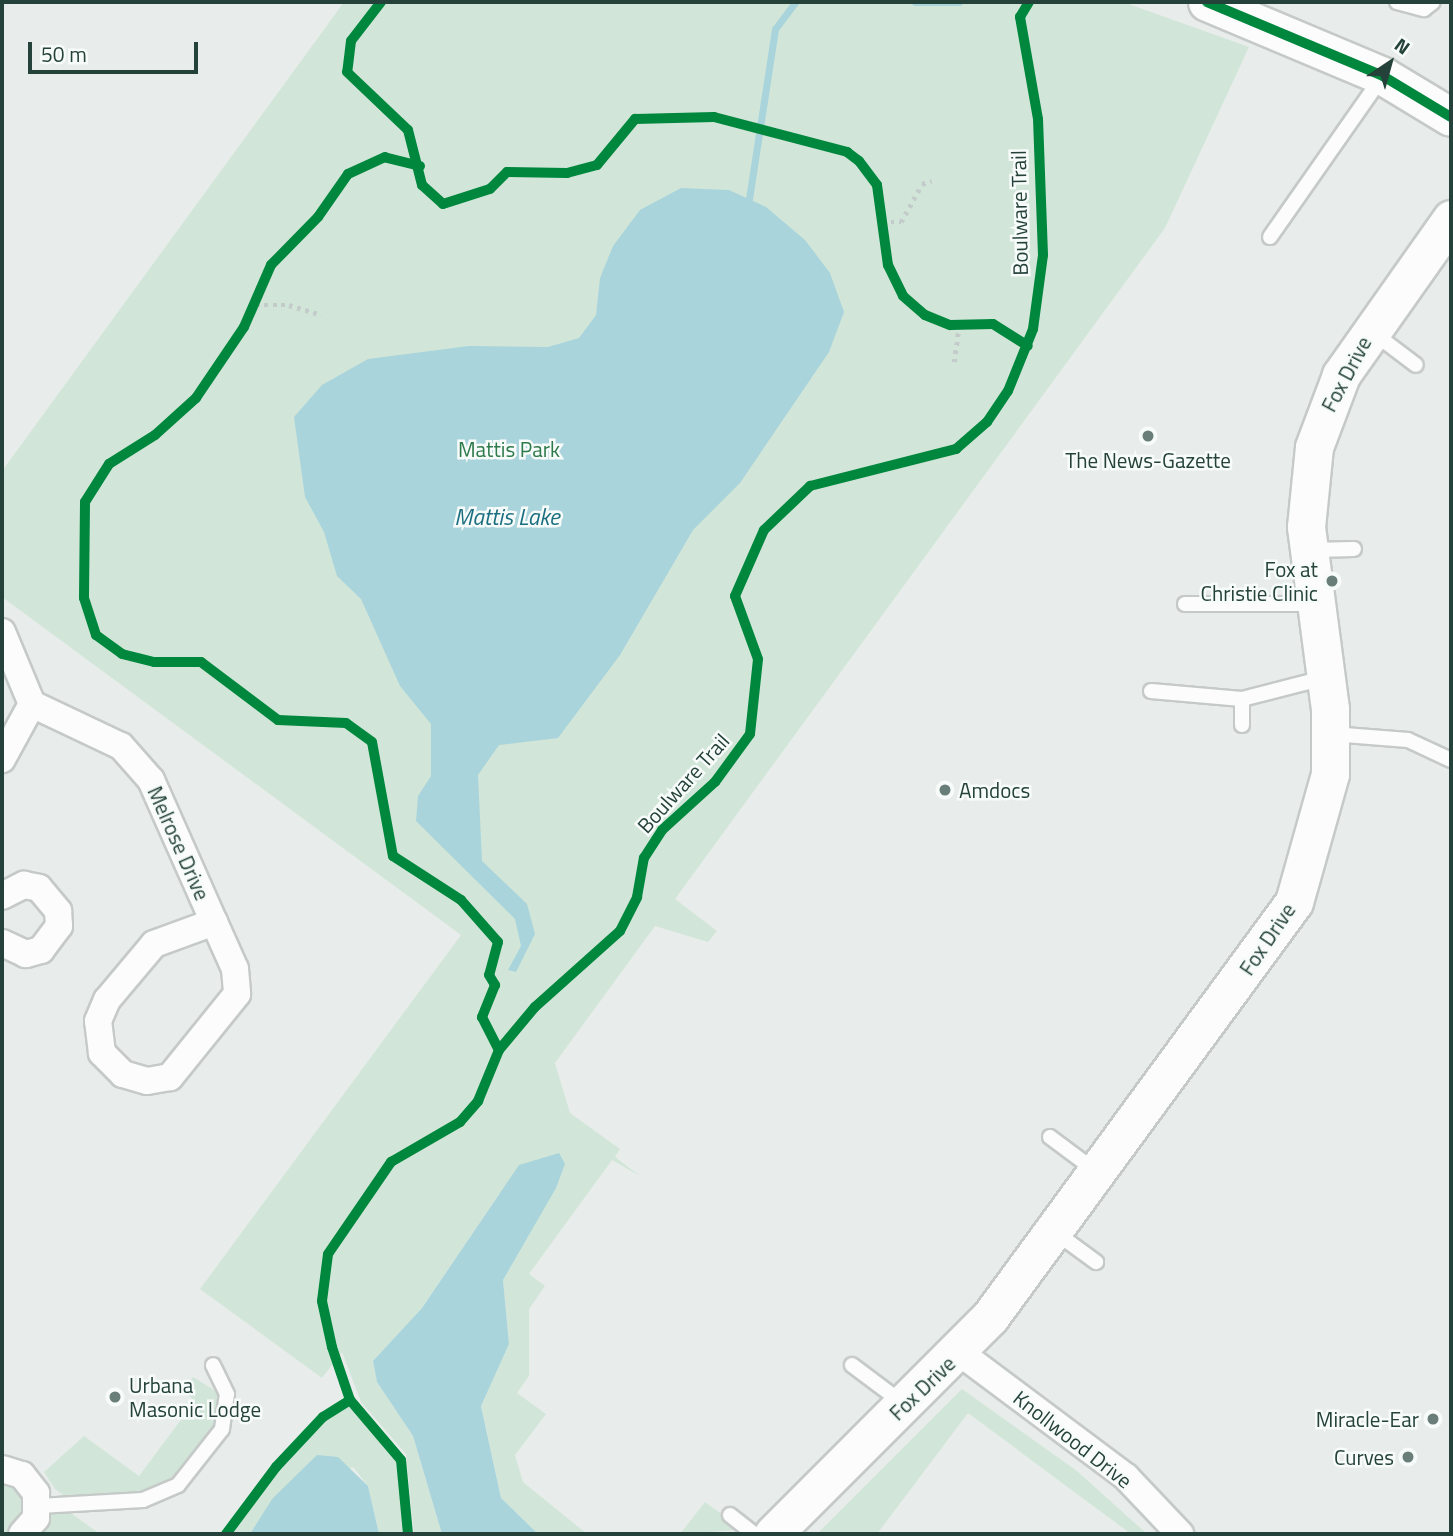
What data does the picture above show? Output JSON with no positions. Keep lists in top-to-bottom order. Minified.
{"streets":{"street":["Fox Drive","Melrose Drive","Knollwood Drive"],"cycle path":["Boulware Trail"]},"crossings":[["Fox Drive","Knollwood Drive"]],"water":["Mattis Lake"],"parks":["Mattis Park"],"places":["The News-Gazette","Fox at Christie Clinic","Amdocs","Urbana Masonic Lodge","Miracle-Ear","Curves"],"scale_bar":"50 m","north":"top right"}
